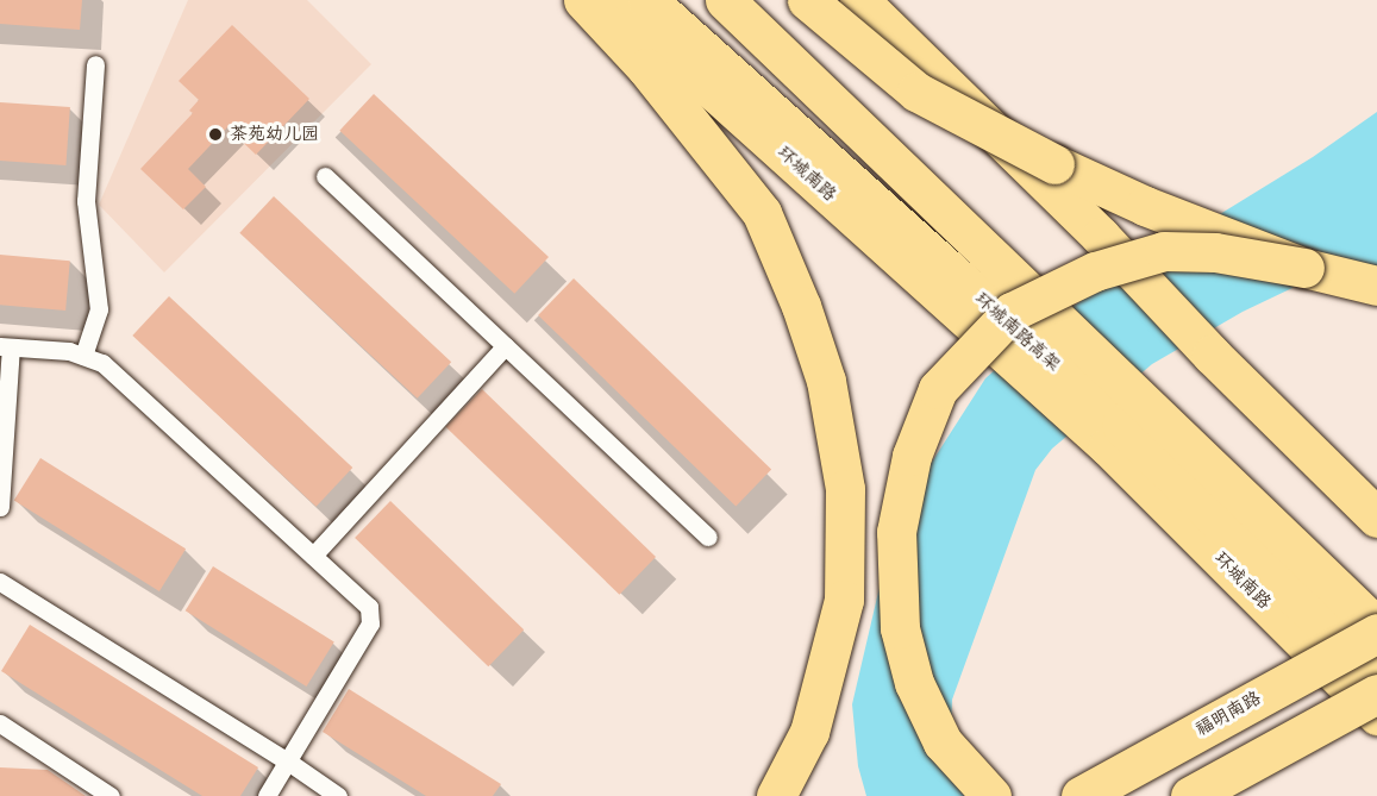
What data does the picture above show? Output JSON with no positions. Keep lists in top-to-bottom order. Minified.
{"streets":{"main road":["环城南路","环城南路高架","福明南路"]},"places":["茶苑幼儿园"]}
